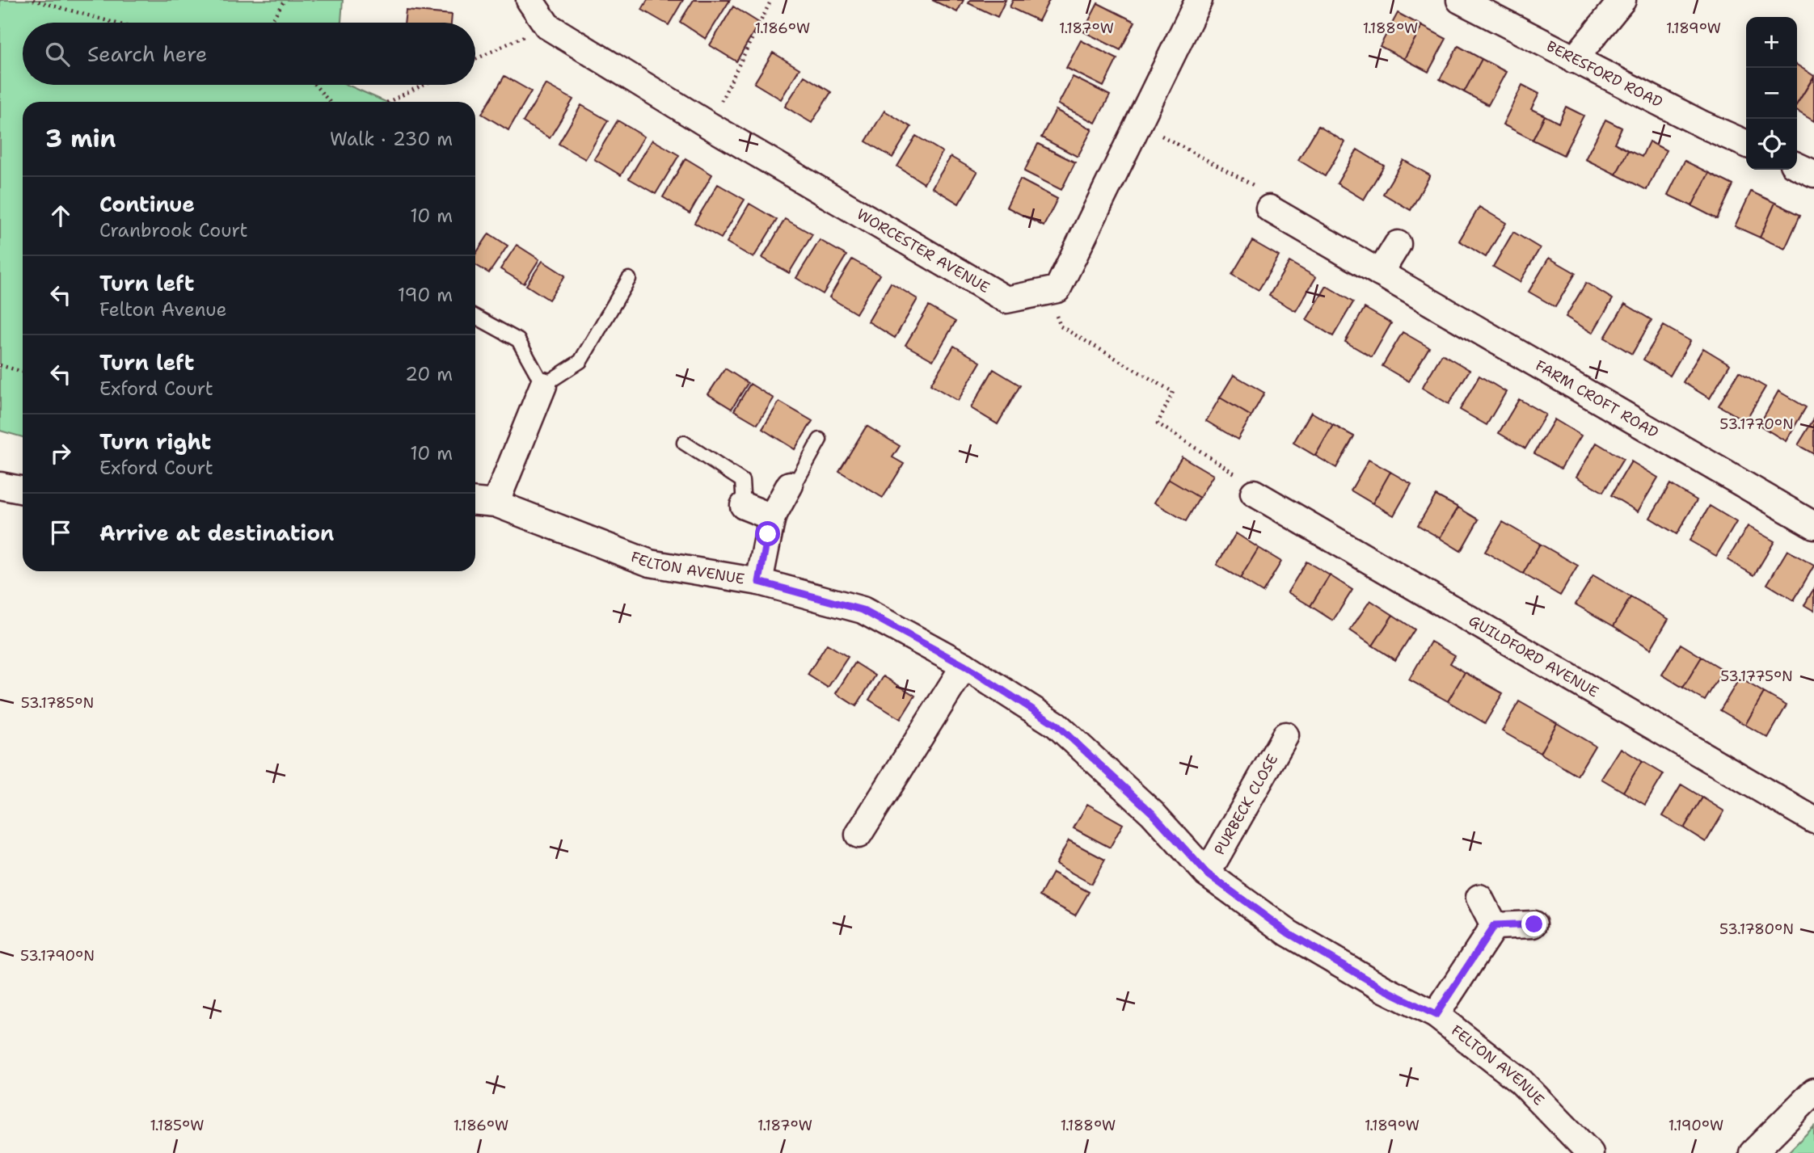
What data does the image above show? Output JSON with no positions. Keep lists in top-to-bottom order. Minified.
{"streets":{"street":["BERESFORD ROAD","WORCESTER AVENUE","FARM CROFT ROAD","FELTON AVENUE","GUILDFORD AVENUE","PURBECK CLOSE"]},"crossings":[["FELTON AVENUE","PURBECK CLOSE"]],"page":{"map_buttons":["+","−"],"search":"Search here","heading":["3 min","Walk · 230 m"],"list":[["Continue","Cranbrook Court","10 m"],["Turn left","Felton Avenue","190 m"],["Turn left","Exford Court","20 m"],["Turn right","Exford Court","10 m"],"Arrive at destination"]},"coordinates":["1.186°W","1.187°W","1.188°W","1.189°W","53.1770°N","53.1775°N","53.1785°N","53.1780°N","53.1790°N","1.185°W","1.190°W"]}
